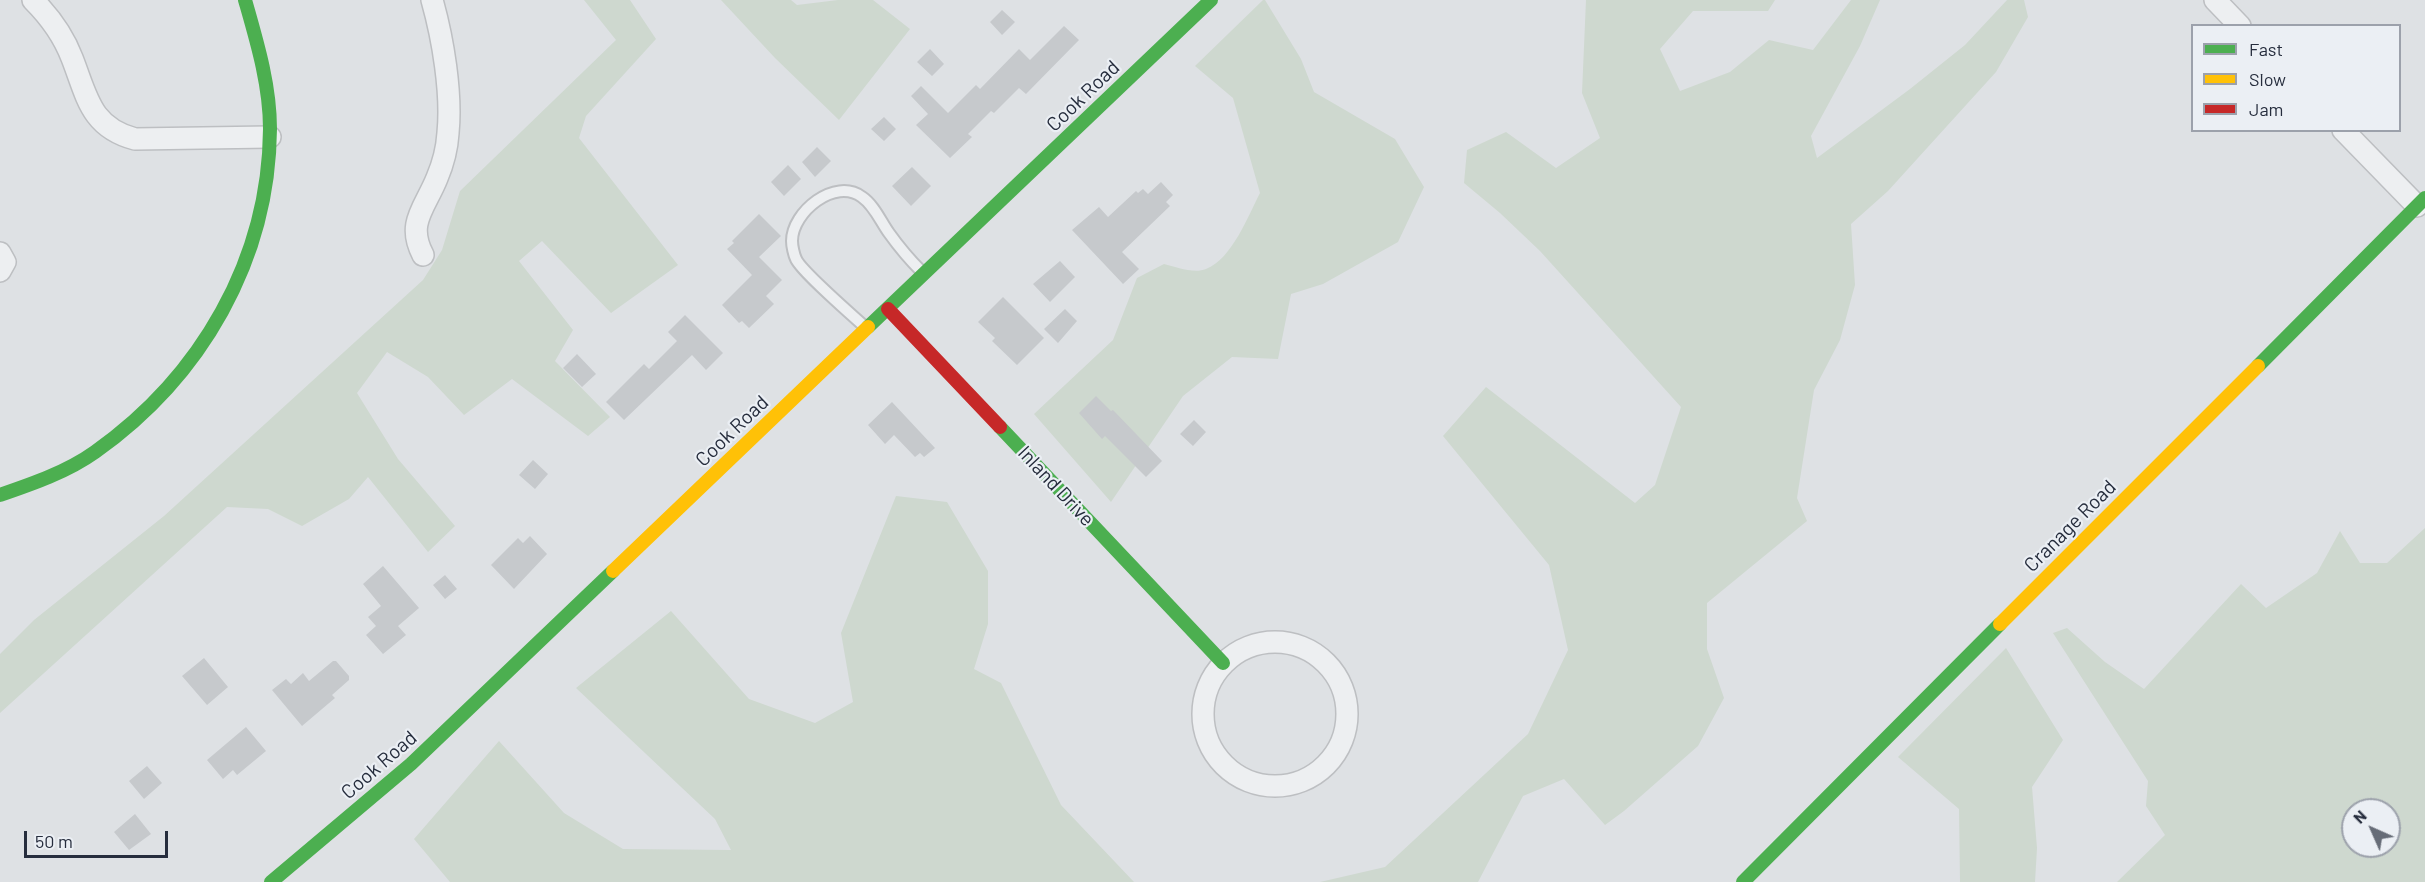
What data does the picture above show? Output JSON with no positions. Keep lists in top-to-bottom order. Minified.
{"streets":{"street":["Cook Road","Inland Drive","Cranage Road"]},"crossings":[["Cook Road","Inland Drive"]],"legend":["Fast","Slow","Jam"],"scale_bar":"50 m","north":"top left"}
